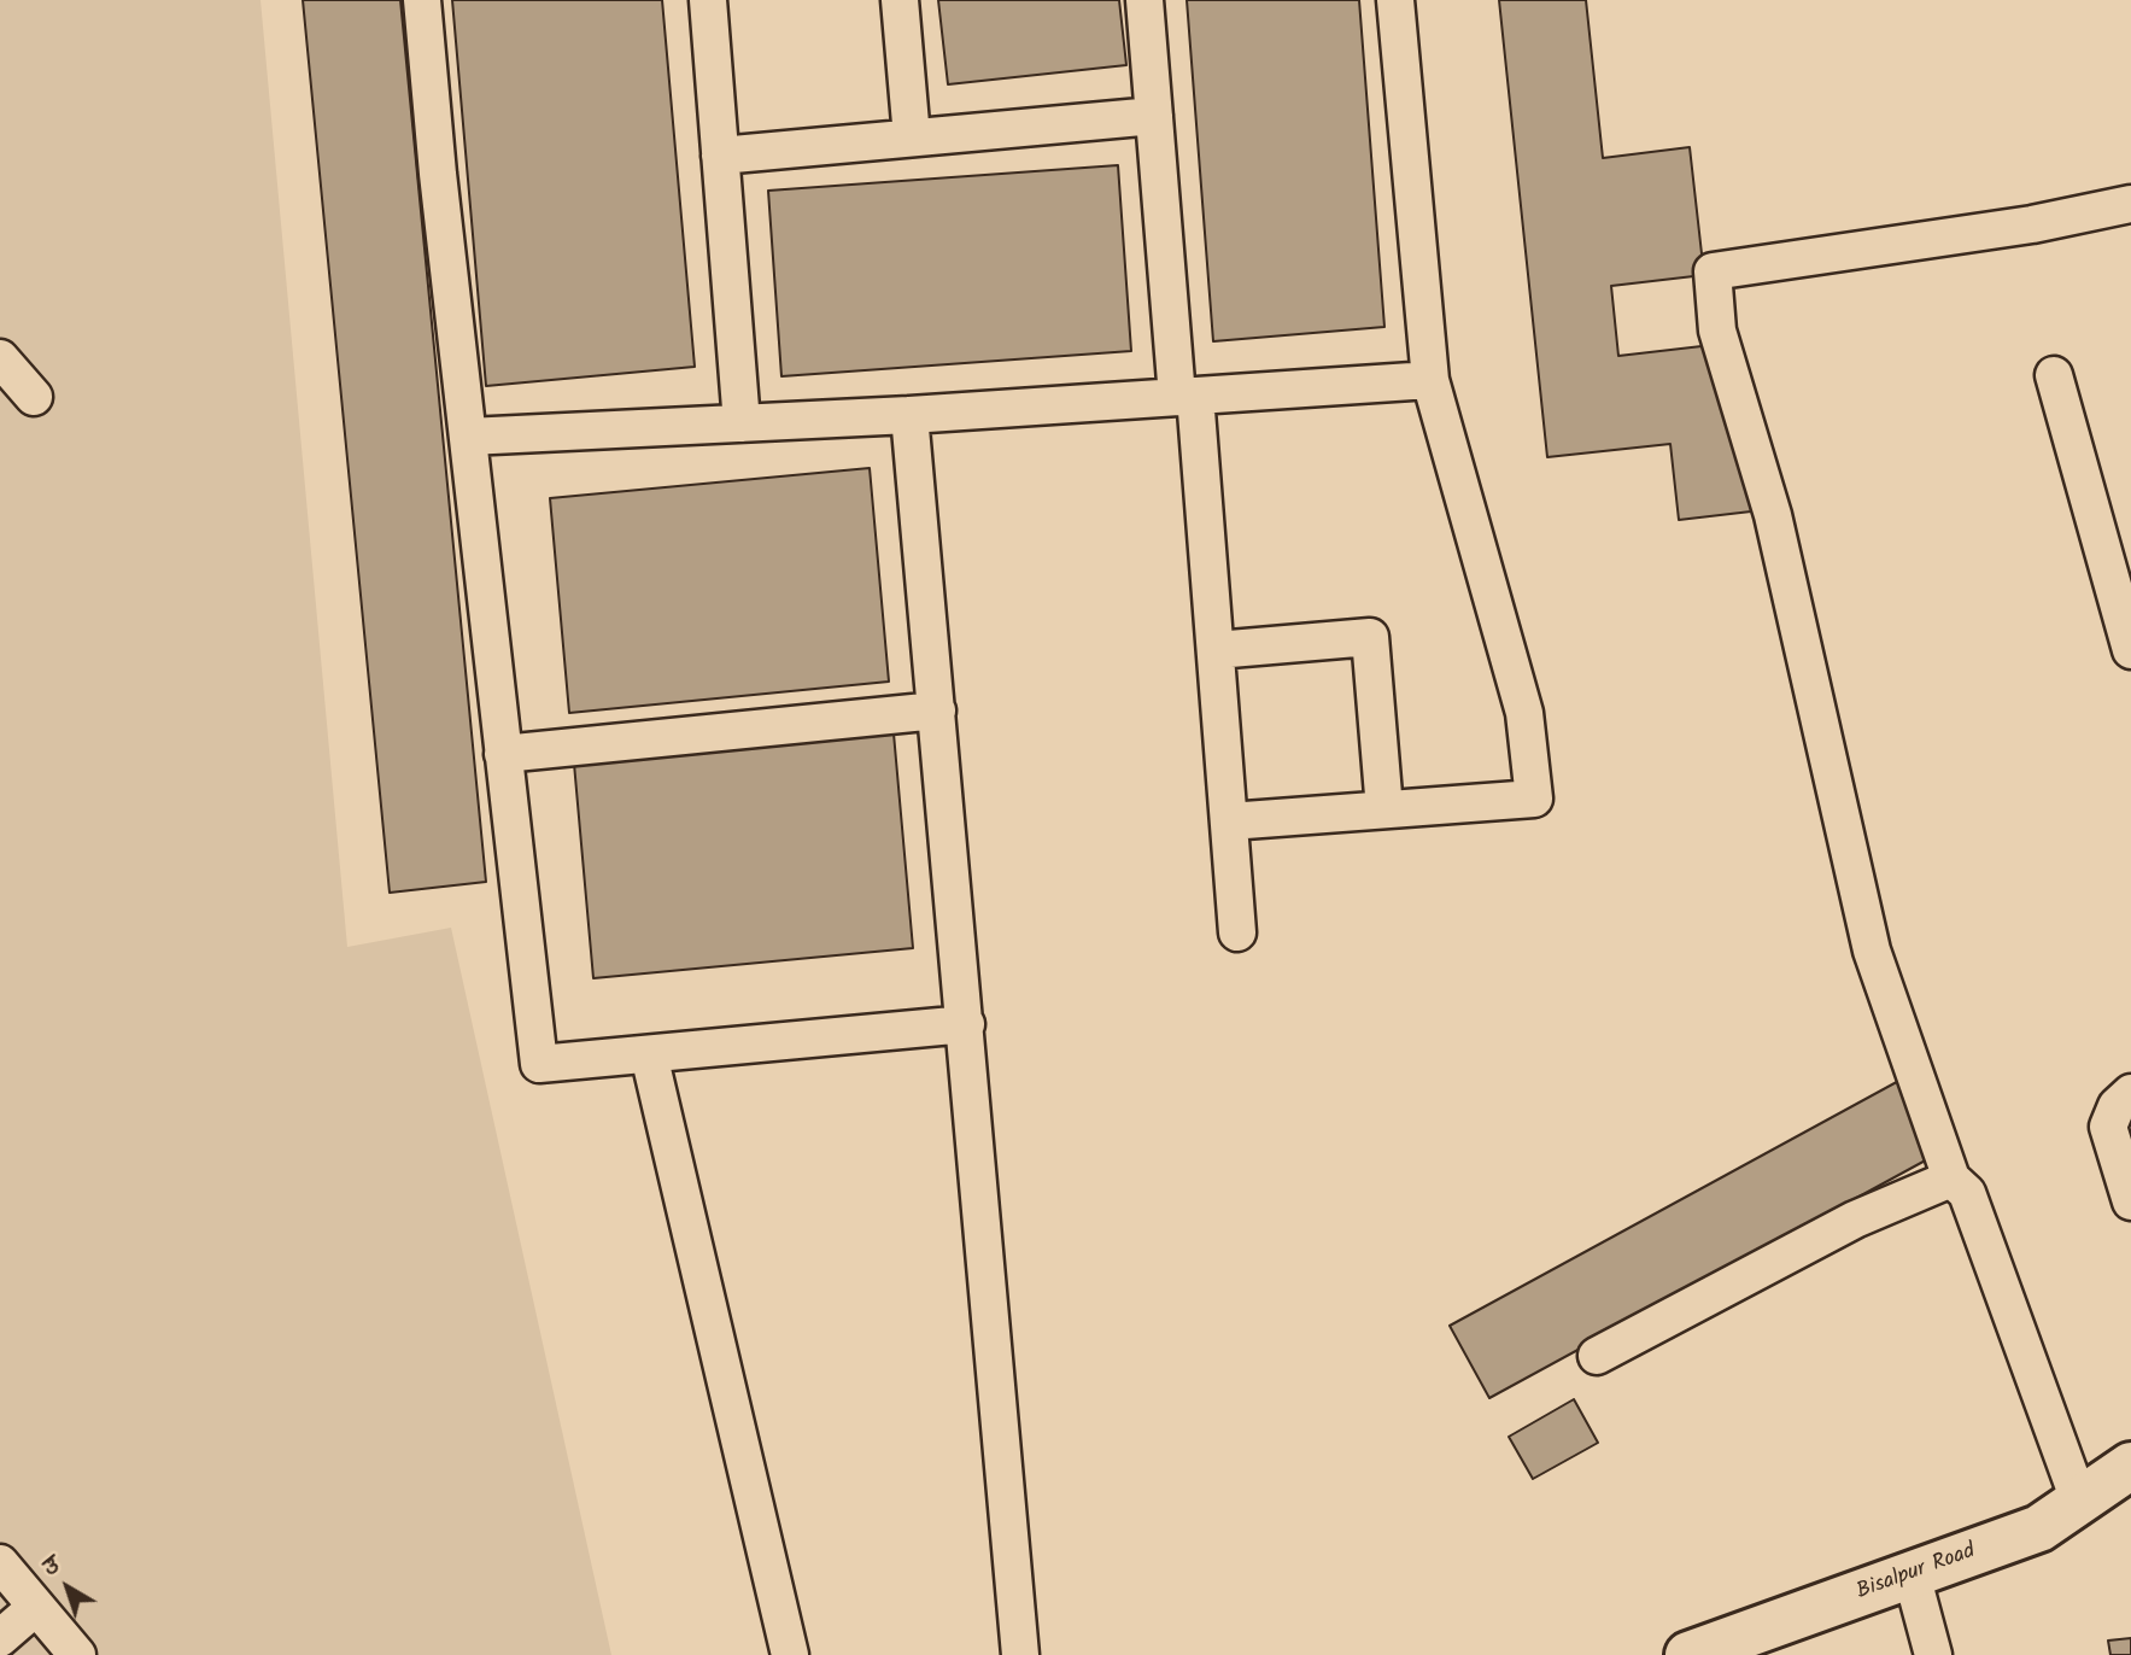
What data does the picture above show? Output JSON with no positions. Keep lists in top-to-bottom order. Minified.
{"streets":{"main road":["Bisalpur Road"]},"north":"top left"}
